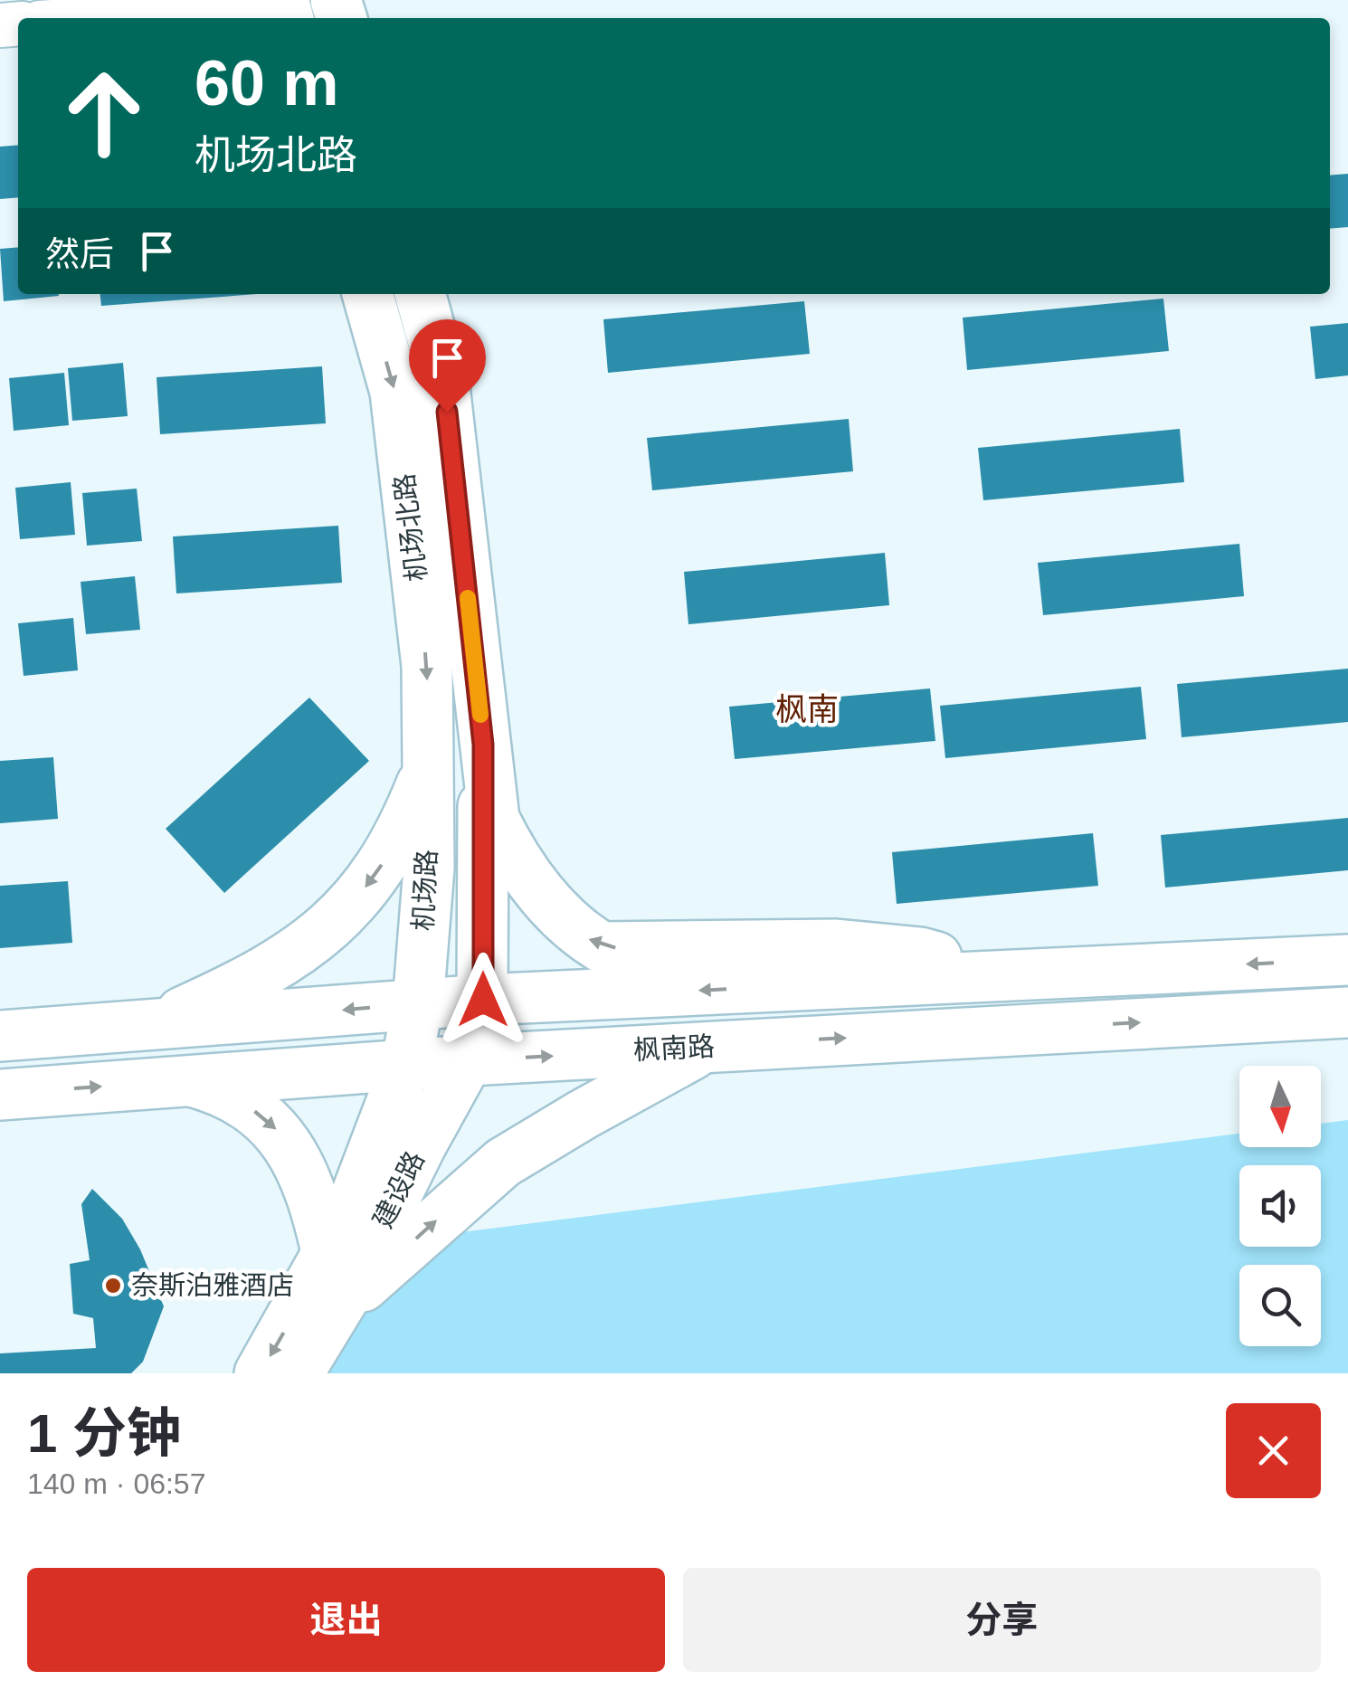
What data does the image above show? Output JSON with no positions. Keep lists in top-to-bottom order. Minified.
{"streets":{"main road":["机场北路","机场路","枫南路","建设路"]},"crossings":[["机场北路","机场路"],["机场路","枫南路"],["机场路","建设路"],["枫南路","建设路"]],"districts":["枫南"],"places":["奈斯泊雅酒店"],"north":"bottom","page":{"turn":["60 m","机场北路"],"then":"然后","heading":["1 分钟","140 m · 06:57"],"buttons":["退出","分享"]}}
